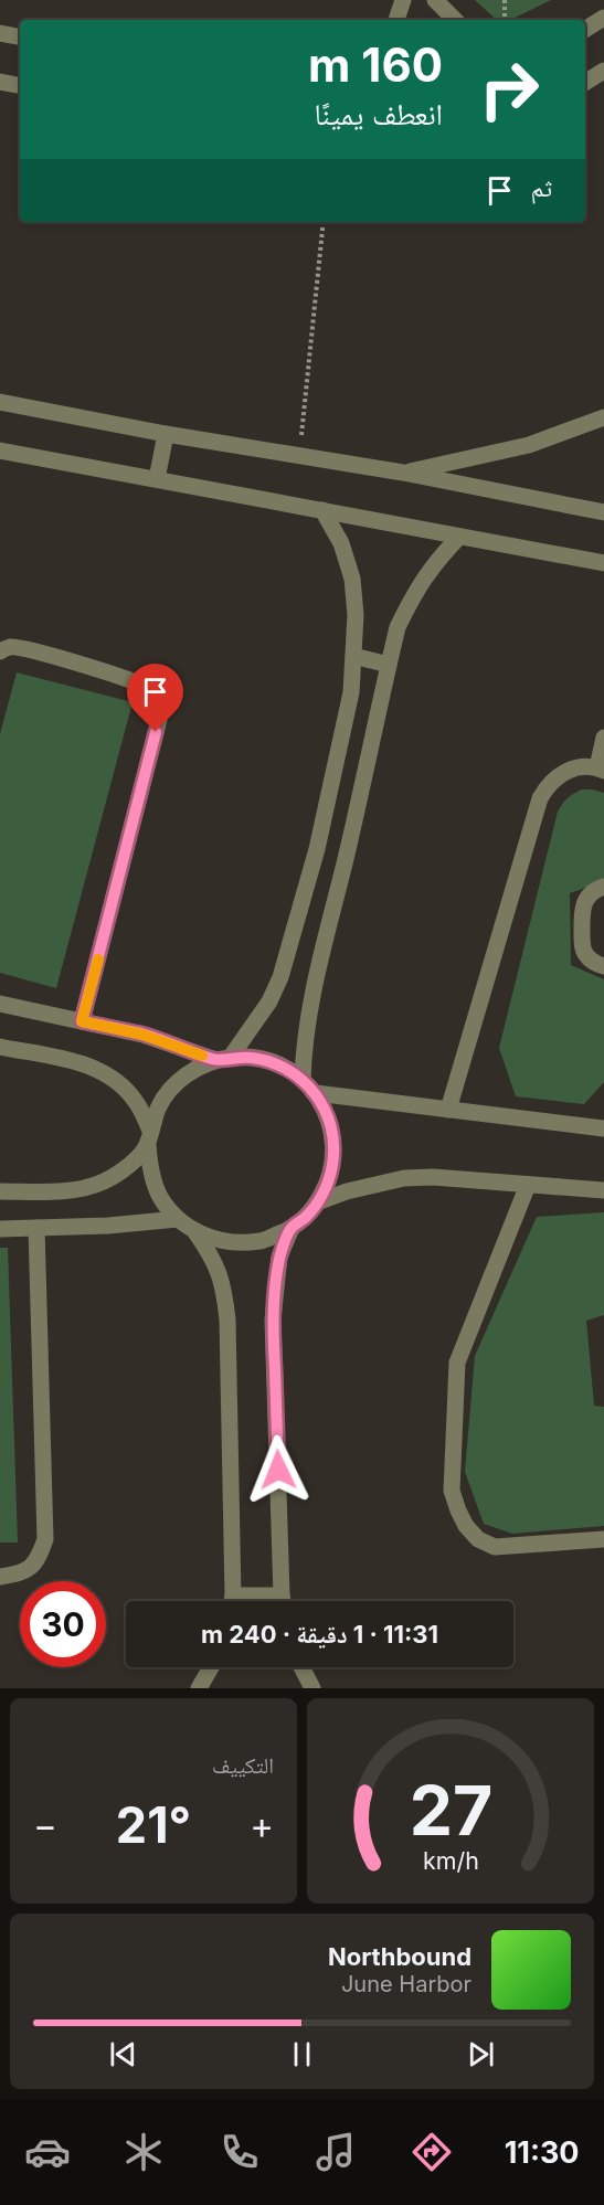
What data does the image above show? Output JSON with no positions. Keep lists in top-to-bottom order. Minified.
{"page":{"turn":["160 m","انعطف يمينًا"],"then":"ثم","limit":"30","trip":"11:31 · 1 دقيقة · 240 m","tile":"التكييف","heat":["−","21°","+"],"song":["Northbound","June Harbor"],"tabs":"11:30","gauge":["27","km/h"]}}
